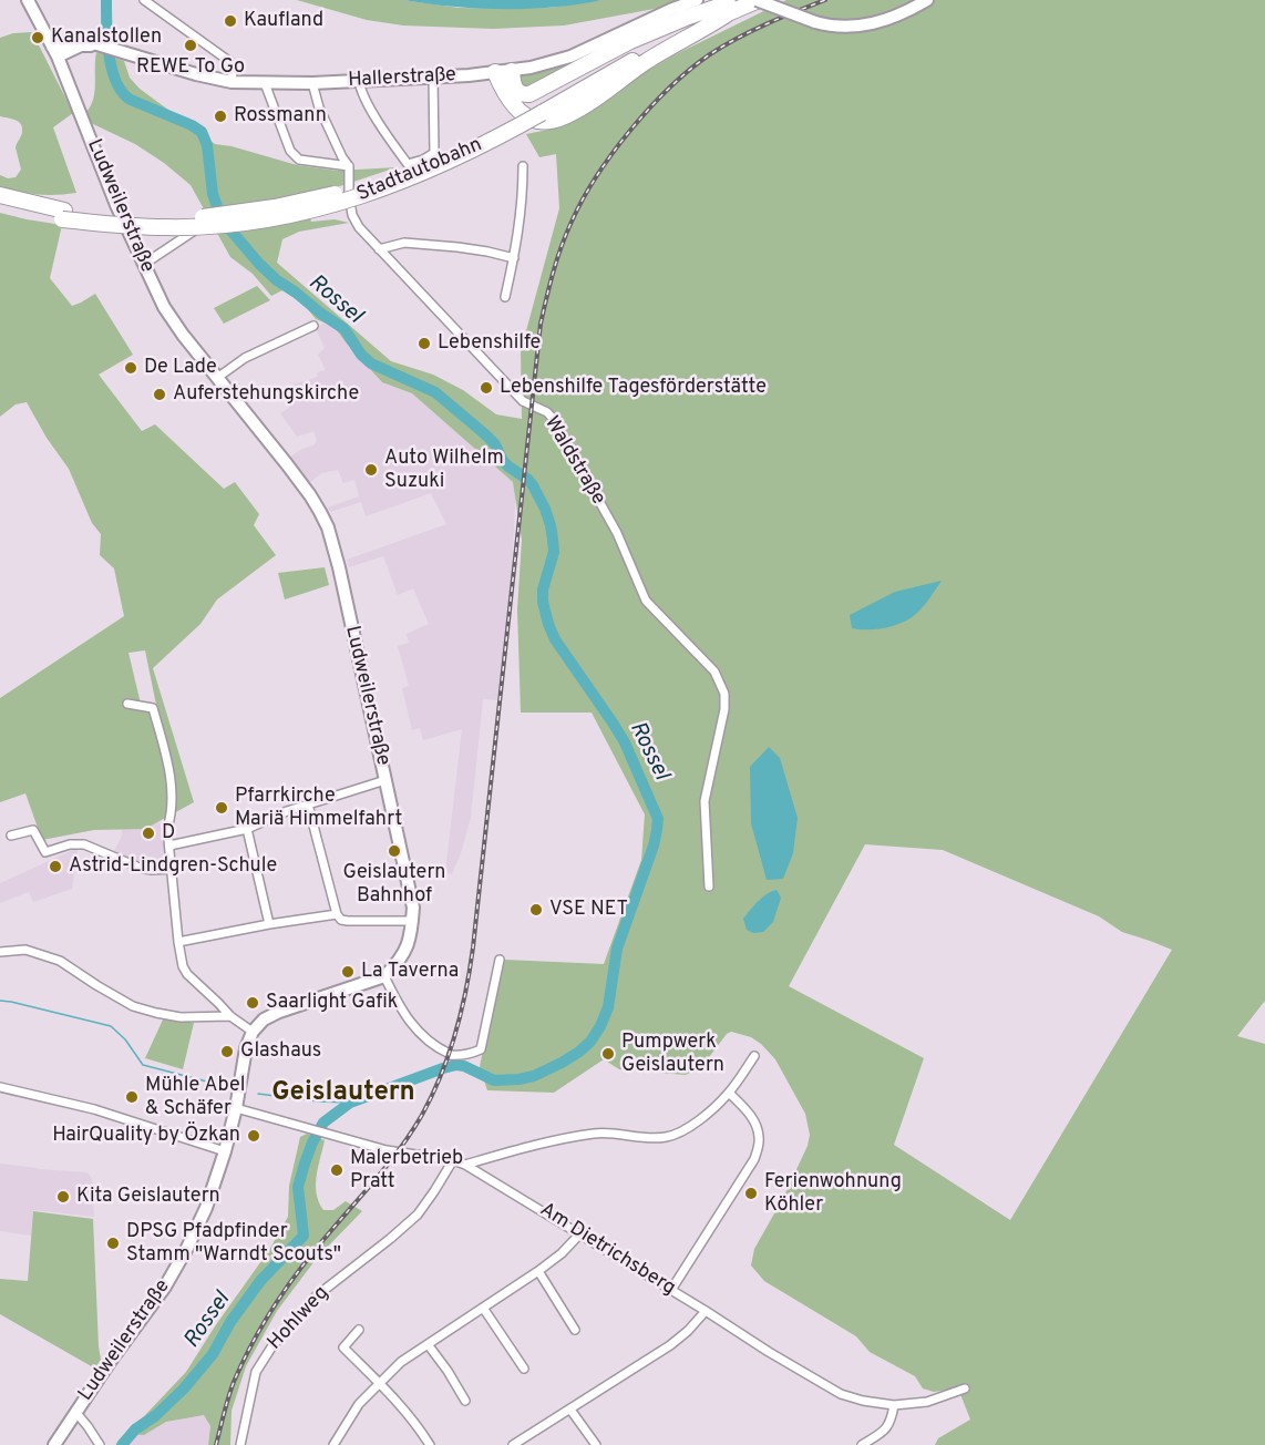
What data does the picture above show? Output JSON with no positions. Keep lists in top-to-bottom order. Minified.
{"streets":{"highway":["Stadtautobahn"],"main road":["Hallerstraße","Ludweilerstraße"],"street":["Waldstraße","Am Dietrichsberg","Hohlweg"]},"crossings":[["Hallerstraße","Ludweilerstraße"],["Hallerstraße","Waldstraße"],["Ludweilerstraße","Am Dietrichsberg"],["Am Dietrichsberg","Hohlweg"]],"districts":["Geislautern"],"water":["Rossel"],"places":["Kaufland","Kanalstollen","REWE To Go","Rossmann","Lebenshilfe","De Lade","Lebenshilfe Tagesförderstätte","Auferstehungskirche","Auto Wilhelm Suzuki","Pfarrkirche Mariä Himmelfahrt","D","Geislautern Bahnhof","Astrid-Lindgren-Schule","VSE NET","La Taverna","Saarlight Gafik","Glashaus","Pumpwerk Geislautern","Mühle Abel & Schäfer","HairQuality by Özkan","Malerbetrieb Pratt","Ferienwohnung Köhler","Kita Geislautern","DPSG Pfadpfinder Stamm \"Warndt Scouts\""]}
